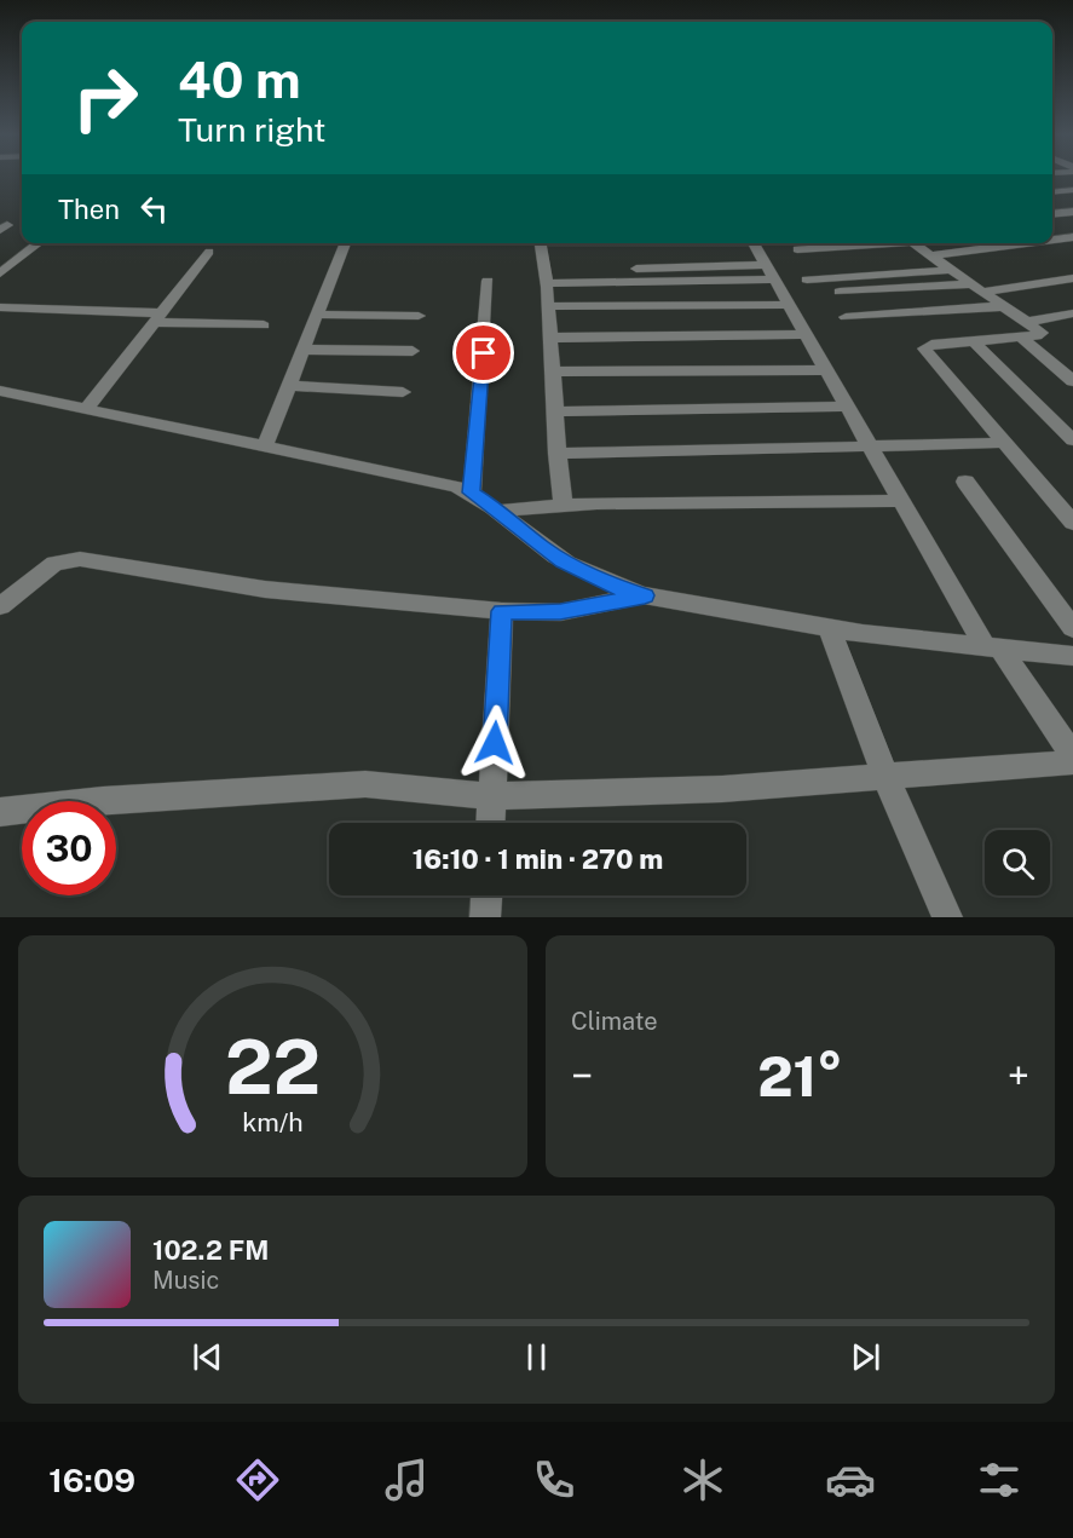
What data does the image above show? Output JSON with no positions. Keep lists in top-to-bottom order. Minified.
{"page":{"turn":["40 m","Turn right"],"then":"Then","limit":"30","trip":"16:10 · 1 min · 270 m","tile":"Climate","heat":["−","21°","+"],"song":["102.2 FM","Music"],"tabs":"16:09","gauge":["22","km/h"]}}
